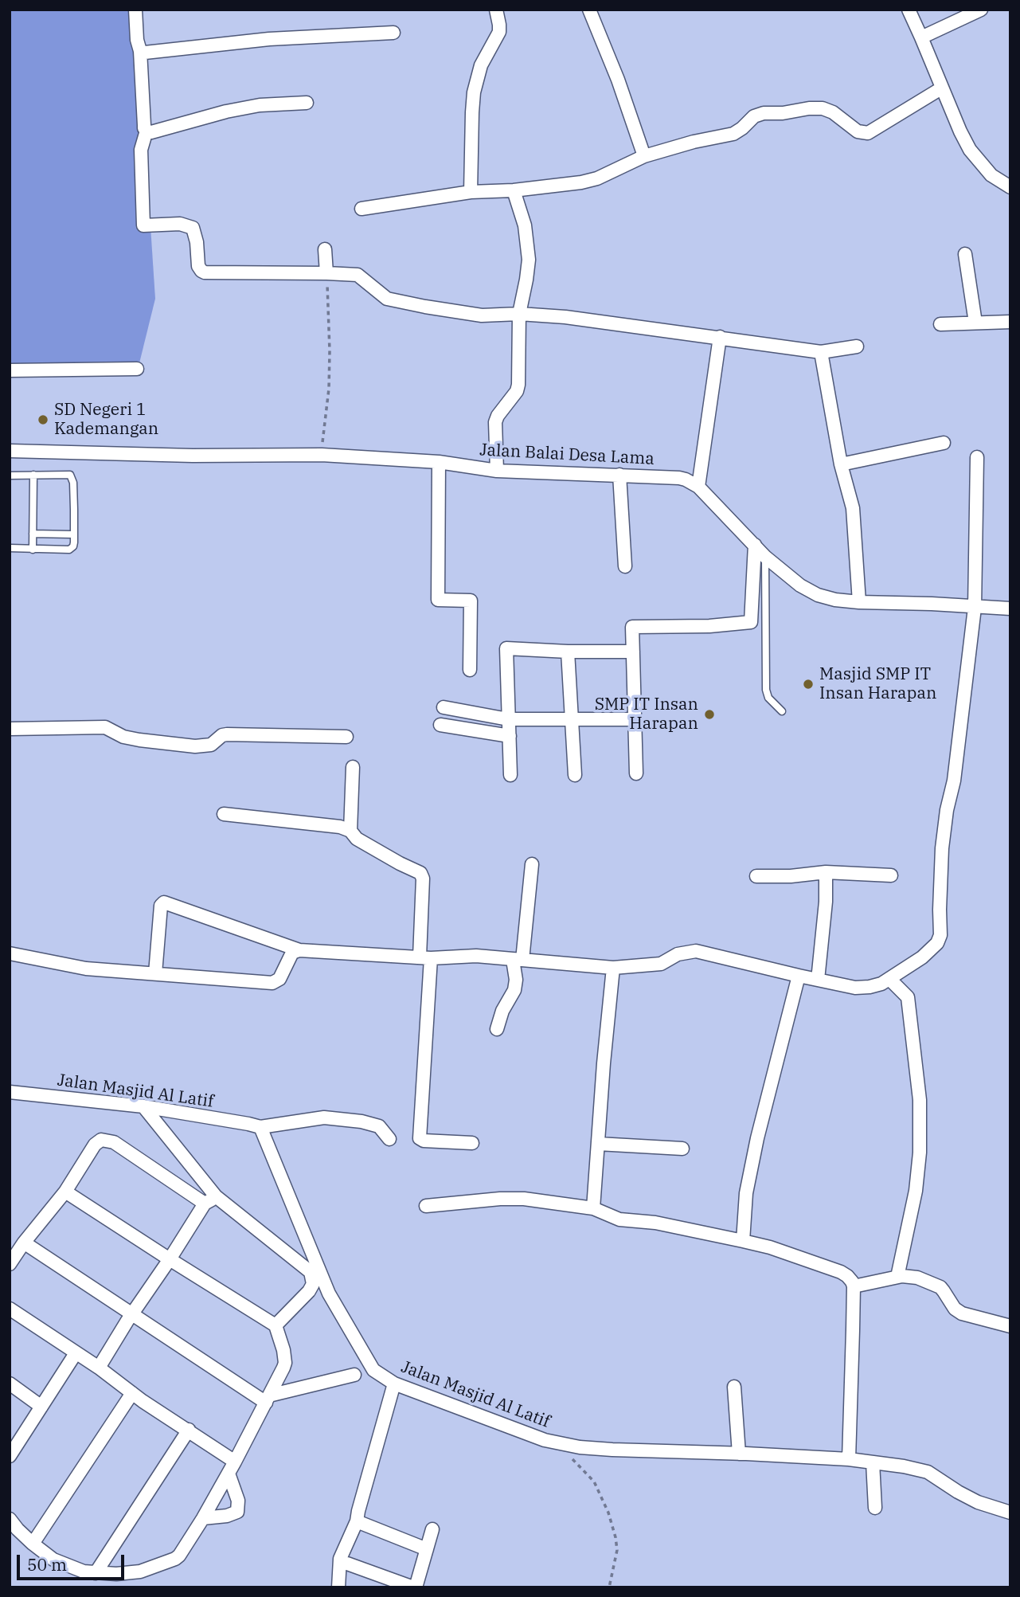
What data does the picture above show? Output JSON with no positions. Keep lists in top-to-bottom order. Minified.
{"streets":{"street":["Jalan Balai Desa Lama","Jalan Masjid Al Latif"]},"places":["SD Negeri 1 Kademangan","Masjid SMP IT Insan Harapan","SMP IT Insan Harapan"],"scale_bar":"50 m"}
